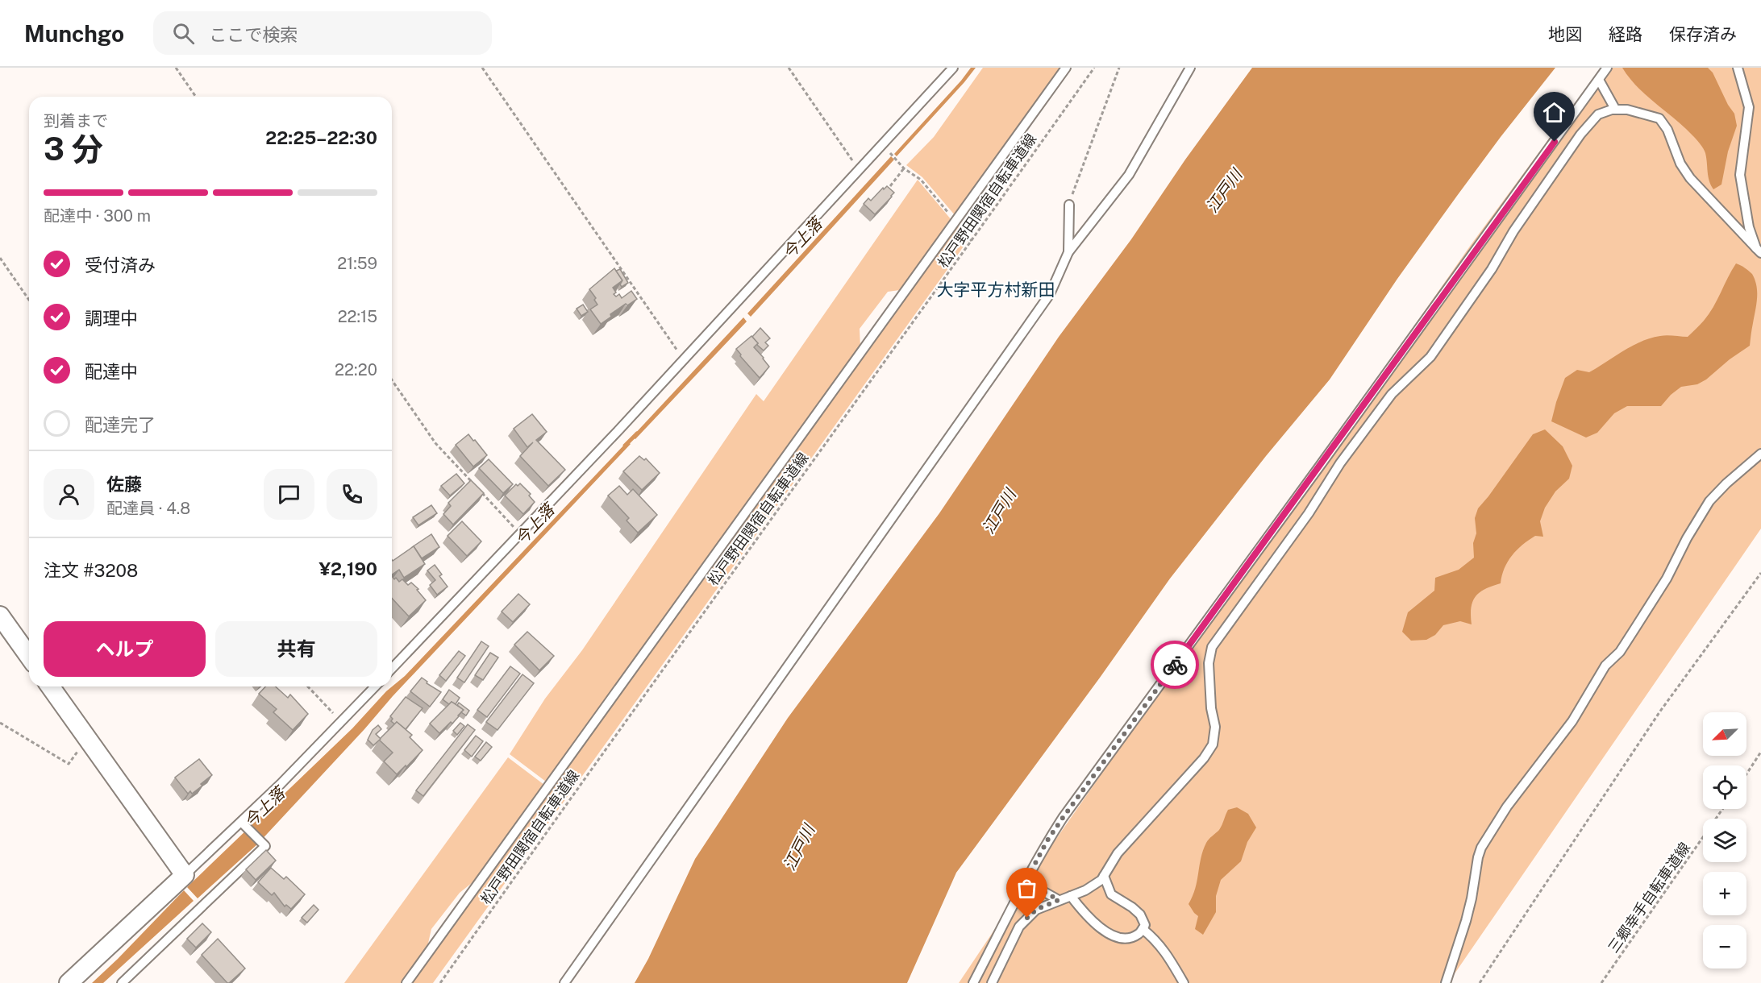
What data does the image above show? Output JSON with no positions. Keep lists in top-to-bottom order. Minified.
{"streets":{"path":["松戸野田関宿自転車道線","三郷幸手自転車道線"]},"districts":["大字平方村新田"],"water":["江戸川","今上落"],"north":"bottom left","page":{"header":"Munchgo","search":"ここで検索","nav":["地図","経路","保存済み"],"heading":["3 分","到着まで","22:25–22:30"],"panel":["佐藤","配達員 · 4.8","注文 #3208","¥2,190"],"bar":"配達中 · 300 m","list":[["受付済み","21:59"],["調理中","22:15"],["配達中","22:20"],"配達完了"],"buttons":["ヘルプ","共有"],"map_buttons":["+","−"]}}
